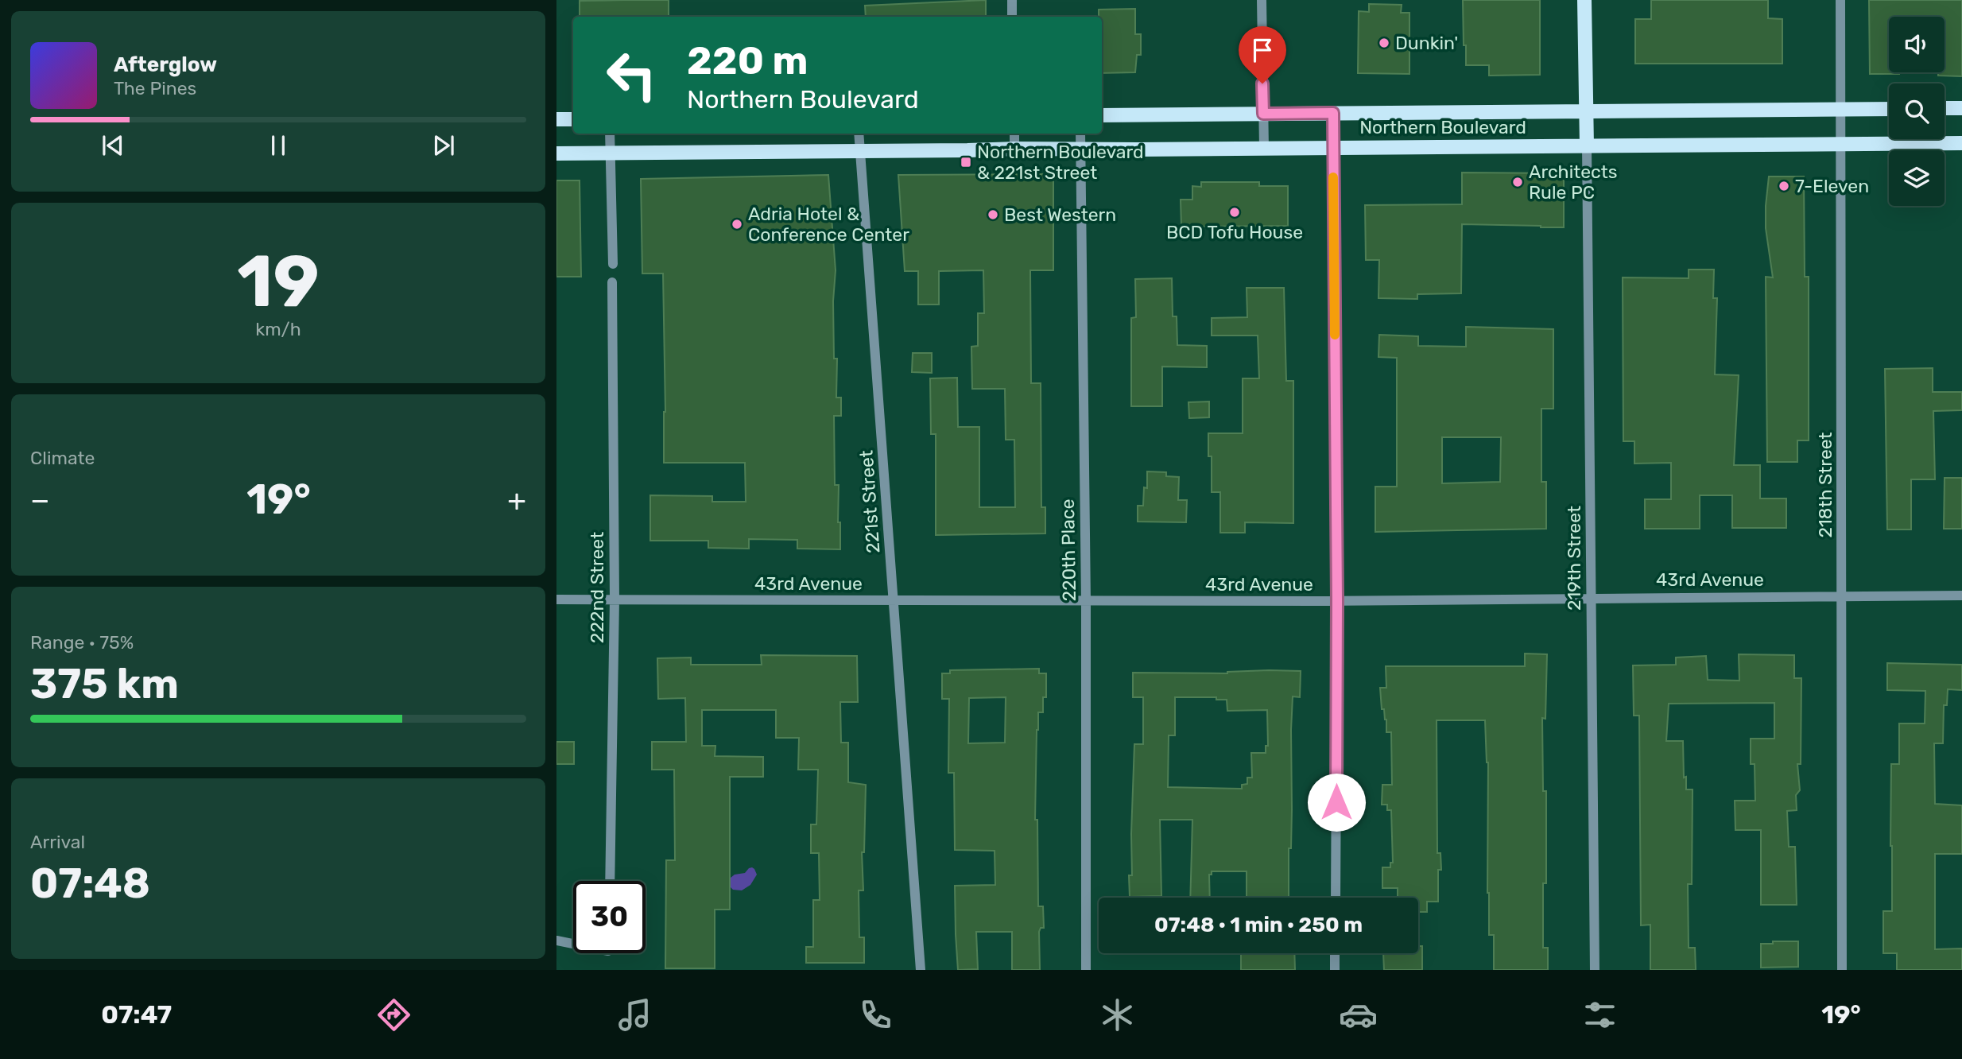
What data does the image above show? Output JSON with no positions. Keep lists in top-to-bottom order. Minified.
{"streets":{"main road":["Northern Boulevard"],"street":["218th Street","221st Street","220th Place","219th Street","43rd Avenue","222nd Street"]},"crossings":[["Northern Boulevard","218th Street"],["Northern Boulevard","221st Street"],["Northern Boulevard","220th Place"],["Northern Boulevard","219th Street"],["218th Street","43rd Avenue"],["221st Street","43rd Avenue"],["220th Place","43rd Avenue"],["219th Street","43rd Avenue"],["43rd Avenue","222nd Street"]],"places":{"other":["Dunkin'","Architects Rule PC","7-Eleven","BCD Tofu House","Best Western","Adria Hotel & Conference Center"],"transit":["Northern Boulevard & 221st Street"]},"page":{"turn":["220 m","Northern Boulevard"],"song":["Afterglow","The Pines"],"tile":[["19","km/h"],"Climate",["Range · 75%","375 km"],["Arrival","07:48"]],"heat":["−","19°","+"],"limit":"30","trip":"07:48 · 1 min · 250 m","tabs":["07:47","19°"]}}
